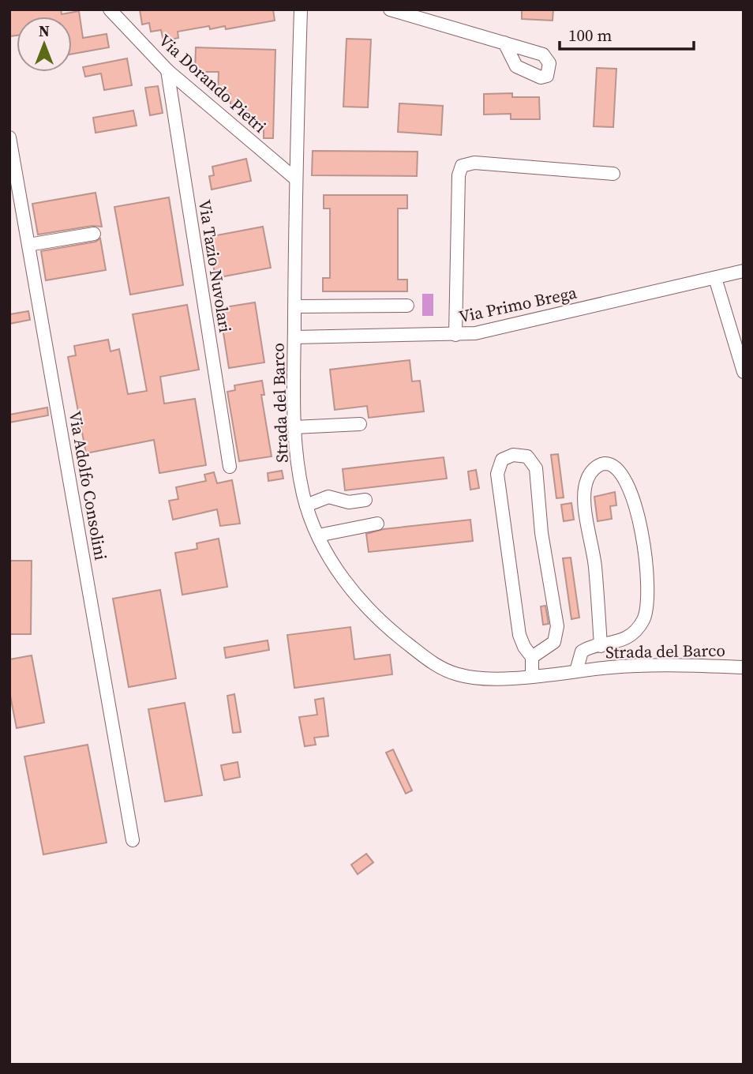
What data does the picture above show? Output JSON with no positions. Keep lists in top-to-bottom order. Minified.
{"streets":{"street":["Via Dorando Pietri","Via Tazio Nuvolari","Via Primo Brega","Strada del Barco","Via Adolfo Consolini"]},"crossings":[["Via Dorando Pietri","Via Tazio Nuvolari"],["Via Dorando Pietri","Strada del Barco"],["Via Primo Brega","Strada del Barco"]],"scale_bar":"100 m","north":"top"}
